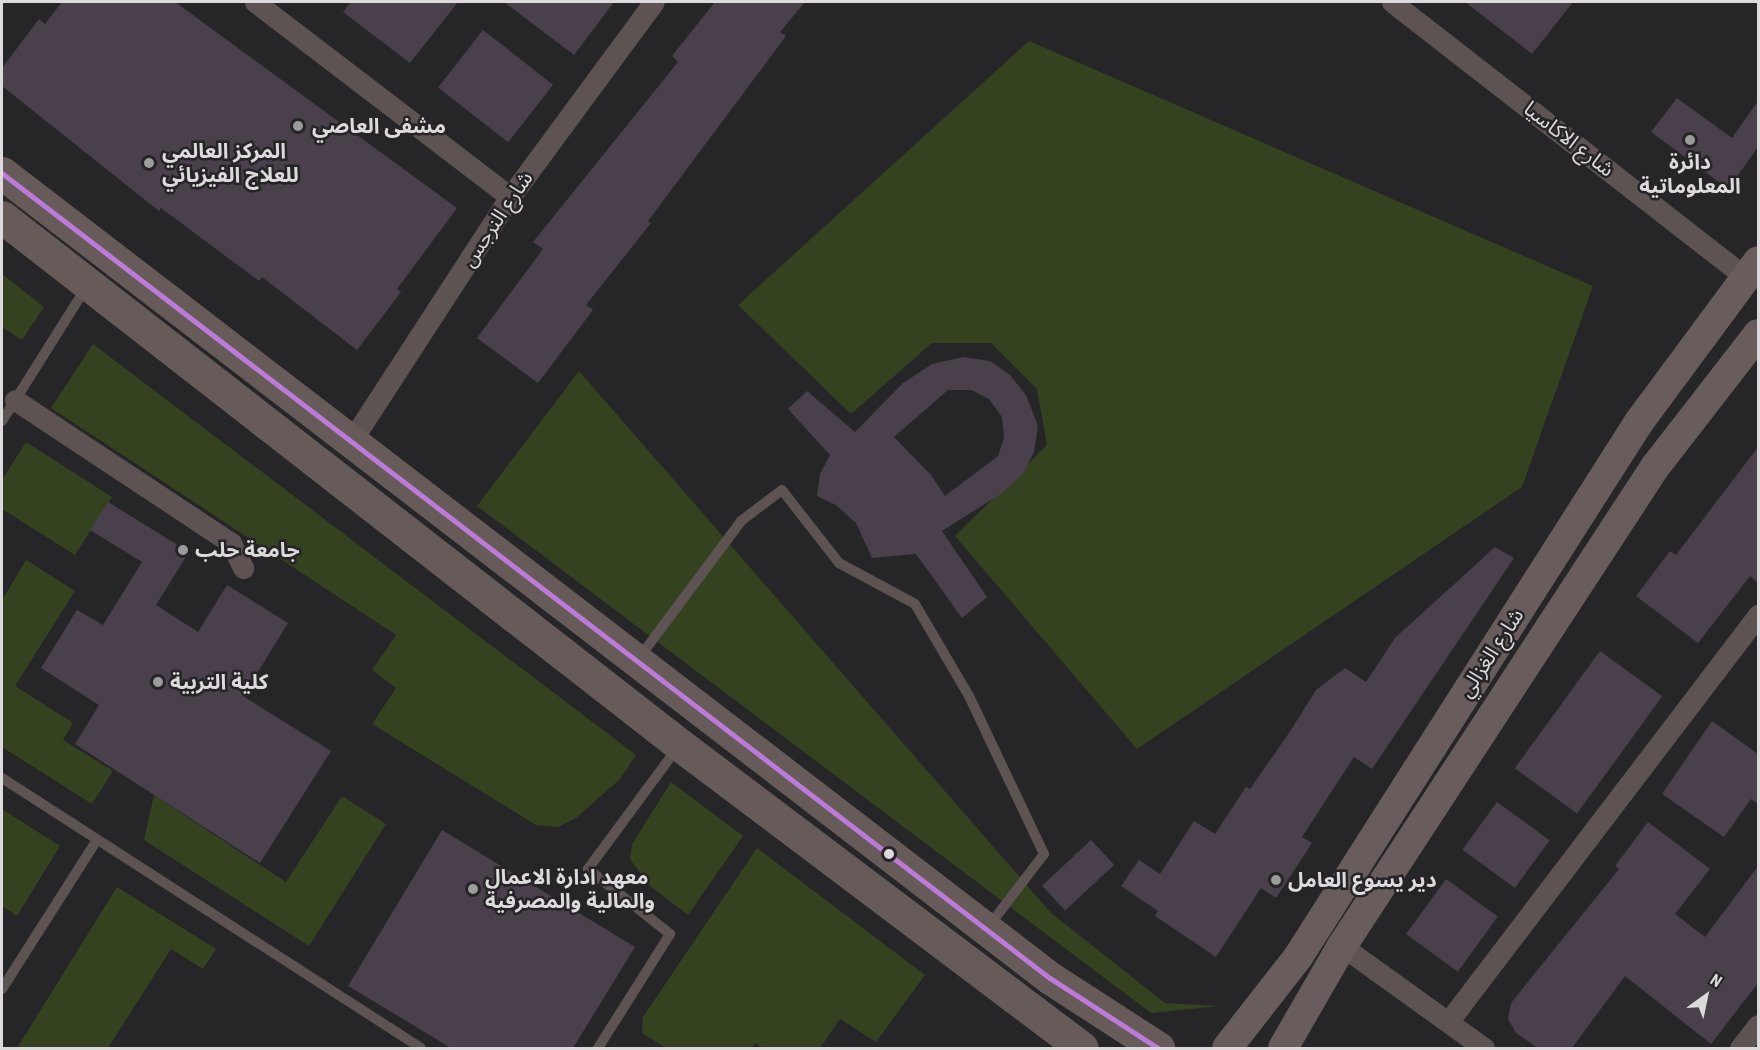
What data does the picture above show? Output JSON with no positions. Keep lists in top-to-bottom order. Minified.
{"streets":{"main road":["شارع الغزالي"],"street":["شارع الاكاسيا","شارع النرجس"]},"crossings":[["شارع الاكاسيا","شارع الغزالي"]],"places":["مشفى العاصي","دائرة المعلوماتية","المركز العالمي للعلاج الفيزيائي","جامعة حلب","كلية التربية","دير يسوع العامل","معهد ادارة الاعمال والمالية والمصرفية"],"north":"top right"}
